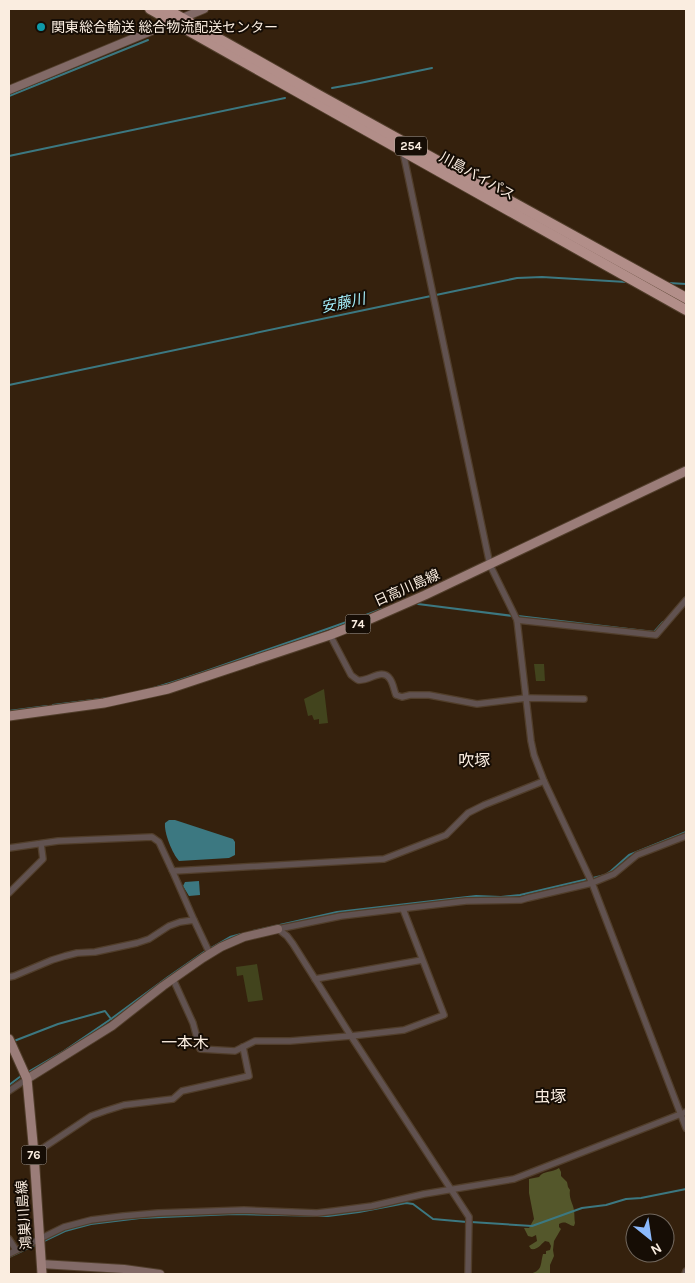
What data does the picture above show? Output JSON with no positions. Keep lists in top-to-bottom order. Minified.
{"streets":{"highway":["254","川島バイパス"],"main road":["日高川島線","74","76","鴻巣川島線"]},"districts":["吹塚","一本木","虫塚"],"water":["安藤川"],"places":["関東総合輸送 総合物流配送センター"],"north":"bottom right"}
